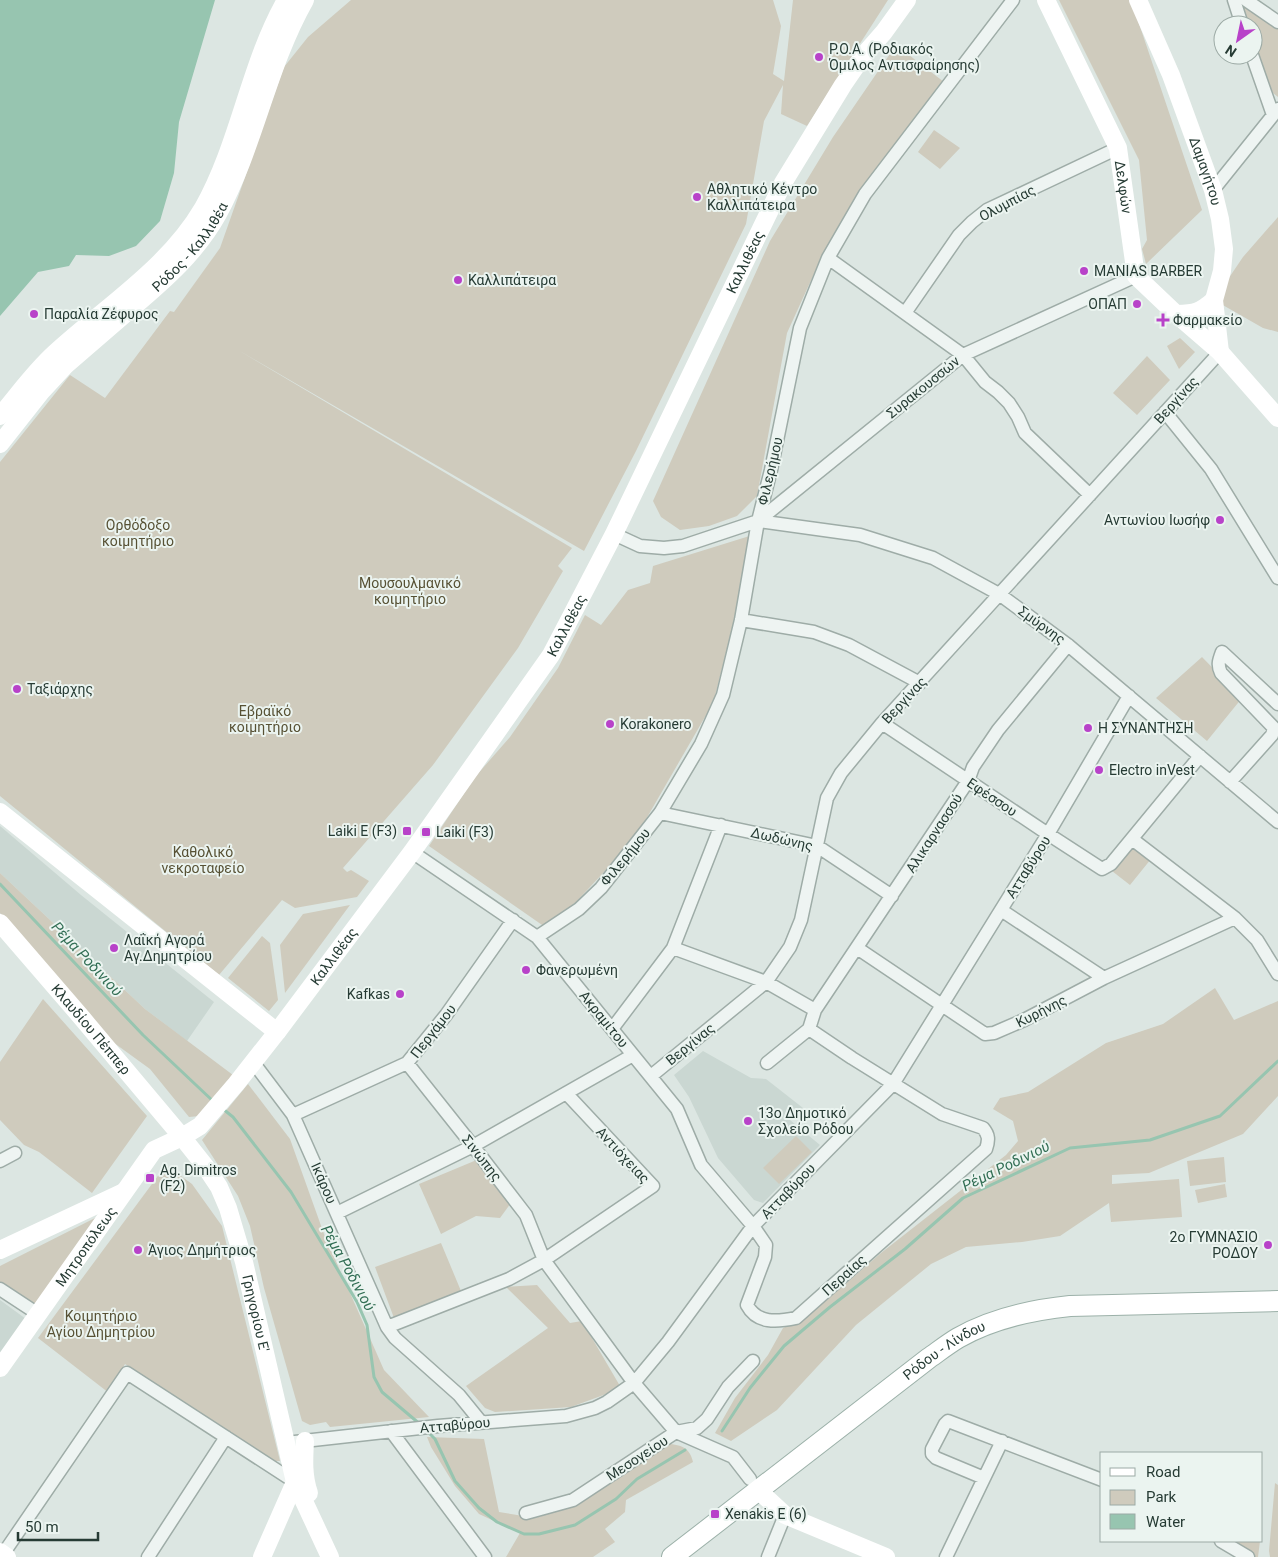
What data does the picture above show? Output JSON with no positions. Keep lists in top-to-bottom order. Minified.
{"streets":{"main road":["Δαμαγήτου","Δελφών","Ρόδος - Καλλιθέα","Καλλιθέας","Κλαυδίου Πέππερ","Μητροπόλεως","Γρηγορίου Ε'","Ρόδου - Λίνδου"],"street":["Ολυμπίας","Συρακουσσών","Βεργίνας","Φιλερήμου","Σμύρνης","Εφέσσου","Αλικαρνασσού","Δωδώνης","Ατταβύρου","Κυρήνης","Ακραμίτου","Περγάμου","Αντιόχειας","Σινώπης","Ικάρου","Περαίας","Μεσογείου"]},"crossings":[["Δαμαγήτου","Βεργίνας"],["Δελφών","Ολυμπίας"],["Δελφών","Συρακουσσών"],["Καλλιθέας","Ακραμίτου"],["Καλλιθέας","Κλαυδίου Πέππερ"],["Καλλιθέας","Ικάρου"],["Καλλιθέας","Μητροπόλεως"],["Καλλιθέας","Γρηγορίου Ε'"],["Συρακουσσών","Φιλερήμου"],["Συρακουσσών","Σμύρνης"],["Βεργίνας","Σμύρνης"],["Βεργίνας","Εφέσσου"],["Βεργίνας","Δωδώνης"],["Βεργίνας","Ακραμίτου"],["Φιλερήμου","Σμύρνης"],["Φιλερήμου","Δωδώνης"],["Φιλερήμου","Ακραμίτου"],["Σμύρνης","Αλικαρνασσού"],["Σμύρνης","Ατταβύρου"],["Εφέσσου","Αλικαρνασσού"],["Εφέσσου","Ατταβύρου"],["Αλικαρνασσού","Δωδώνης"],["Αλικαρνασσού","Κυρήνης"],["Ατταβύρου","Κυρήνης"],["Ατταβύρου","Ακραμίτου"],["Ατταβύρου","Σινώπης"],["Ατταβύρου","Ικάρου"],["Ατταβύρου","Περαίας"],["Ατταβύρου","Γρηγορίου Ε'"],["Ακραμίτου","Περγάμου"],["Ακραμίτου","Περαίας"],["Κλαυδίου Πέππερ","Μητροπόλεως"],["Κλαυδίου Πέππερ","Γρηγορίου Ε'"],["Περγάμου","Σινώπης"],["Περγάμου","Ικάρου"],["Αντιόχειας","Σινώπης"],["Σινώπης","Μεσογείου"],["Μητροπόλεως","Γρηγορίου Ε'"]],"water":["Ρέμα Ροδινιού"],"parks":["Ορθόδοξο κοιμητήριο","Μουσουλμανικό κοιμητήριο","Εβραϊκό κοιμητήριο","Καθολικό νεκροταφείο","Κοιμητήριο Αγίου Δημητρίου"],"places":{"other":["Ρ.Ο.Α. (Ροδιακός Όμιλος Αντισφαίρησης)","Αθλητικό Κέντρο Καλλιπάτειρα","MANIAS BARBER","Καλλιπάτειρα","ΟΠΑΠ","Παραλία Ζέφυρος","Αντωνίου Ιωσήφ","Ταξιάρχης","Korakonero","Η ΣΥΝΑΝΤΗΣΗ","Electro inVest","Λαΐκή Αγορά Αγ.Δημητρίου","Φανερωμένη","Kafkas","13ο Δημοτικό Σχολείο Ρόδου","2ο ΓΥΜΝΑΣΙΟ ΡΟΔΟΥ","Άγιος Δημήτριος"],"health":["Φαρμακείο"],"transit":["Laiki E (F3)","Laiki (F3)","Ag. Dimitros (F2)","Xenakis E (6)"]},"legend":["Road","Park","Water"],"scale_bar":"50 m","north":"bottom left"}
